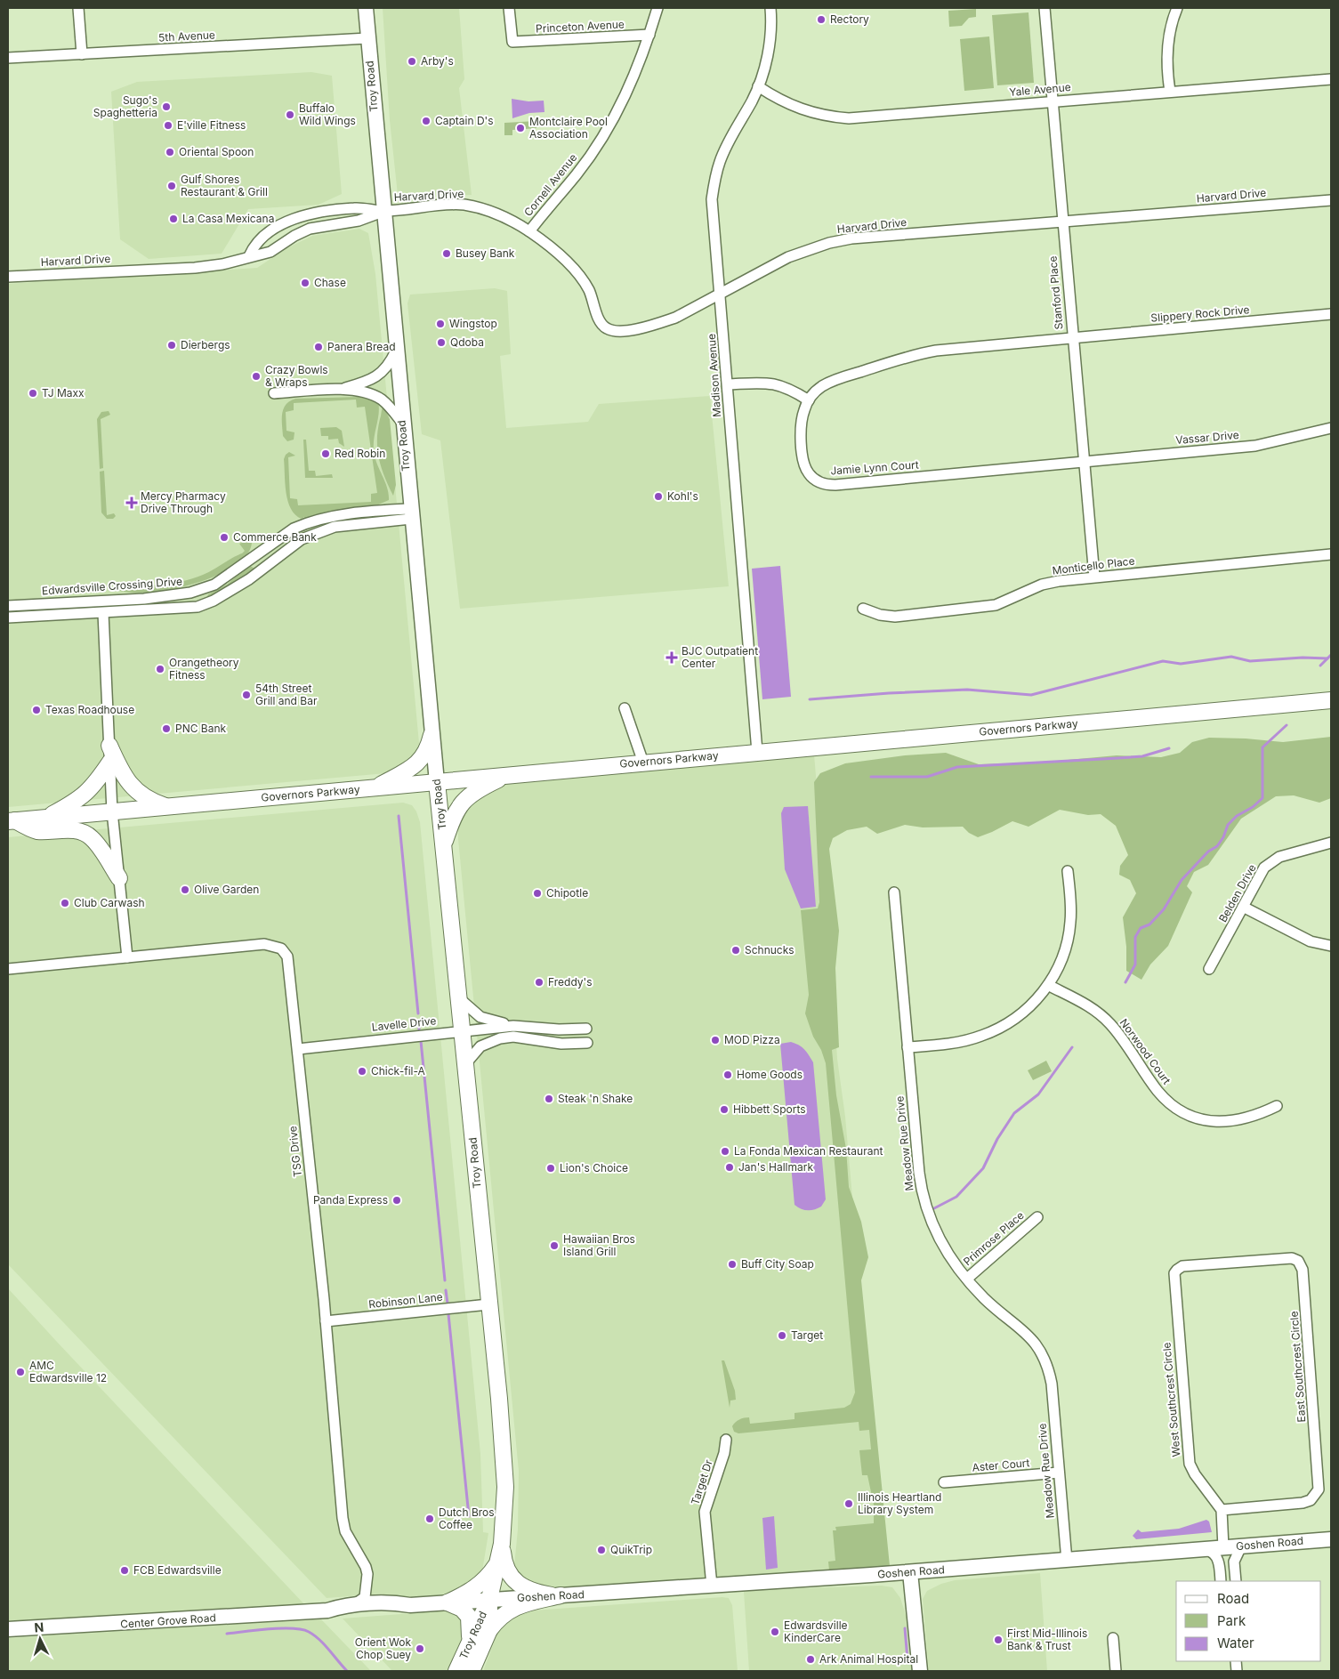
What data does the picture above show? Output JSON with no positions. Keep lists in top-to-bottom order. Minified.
{"streets":{"main road":["Troy Road","Governors Parkway"],"street":["Princeton Avenue","5th Avenue","Yale Avenue","Cornell Avenue","Harvard Drive","Stanford Place","Slippery Rock Drive","Madison Avenue","Vassar Drive","Jamie Lynn Court","Monticello Place","Edwardsville Crossing Drive","Belden Drive","Lavelle Drive","Norwood Court","Meadow Rue Drive","TSG Drive","Primrose Place","Robinson Lane","East Southcrest Circle","West Southcrest Circle","Aster Court","Target Dr","Goshen Road","Center Grove Road"]},"crossings":[["Princeton Avenue","Cornell Avenue"],["5th Avenue","Troy Road"],["Troy Road","Harvard Drive"],["Troy Road","Edwardsville Crossing Drive"],["Troy Road","Governors Parkway"],["Troy Road","Lavelle Drive"],["Troy Road","Robinson Lane"],["Troy Road","Goshen Road"],["Troy Road","Center Grove Road"],["Yale Avenue","Stanford Place"],["Yale Avenue","Madison Avenue"],["Cornell Avenue","Harvard Drive"],["Harvard Drive","Stanford Place"],["Harvard Drive","Madison Avenue"],["Stanford Place","Slippery Rock Drive"],["Stanford Place","Vassar Drive"],["Stanford Place","Jamie Lynn Court"],["Stanford Place","Monticello Place"],["Madison Avenue","Governors Parkway"],["Vassar Drive","Jamie Lynn Court"],["Lavelle Drive","TSG Drive"],["Meadow Rue Drive","Primrose Place"],["Meadow Rue Drive","Aster Court"],["Meadow Rue Drive","Goshen Road"],["TSG Drive","Robinson Lane"],["TSG Drive","Center Grove Road"],["East Southcrest Circle","West Southcrest Circle"],["Target Dr","Goshen Road"],["Goshen Road","Center Grove Road"]],"places":{"other":["Rectory","Arby's","Sugo's Spaghetteria","Buffalo Wild Wings","Captain D's","E'ville Fitness","Montclaire Pool Association","Oriental Spoon","Gulf Shores Restaurant & Grill","La Casa Mexicana","Busey Bank","Chase","Wingstop","Qdoba","Dierbergs","Panera Bread","Crazy Bowls & Wraps","TJ Maxx","Red Robin","Kohl's","Commerce Bank","Orangetheory Fitness","54th Street Grill and Bar","Texas Roadhouse","PNC Bank","Olive Garden","Chipotle","Club Carwash","Schnucks","Freddy's","MOD Pizza","Chick-fil-A","Home Goods","Steak 'n Shake","Hibbett Sports","La Fonda Mexican Restaurant","Jan's Hallmark","Lion's Choice","Panda Express","Hawaiian Bros Island Grill","Buff City Soap","Target","AMC Edwardsville 12","Illinois Heartland Library System","Dutch Bros Coffee","QuikTrip","FCB Edwardsville","Edwardsville KinderCare","First Mid-Illinois Bank & Trust","Orient Wok Chop Suey","Ark Animal Hospital"],"health":["Mercy Pharmacy Drive Through","BJC Outpatient Center"]},"legend":["Road","Park","Water"],"north":"top"}
